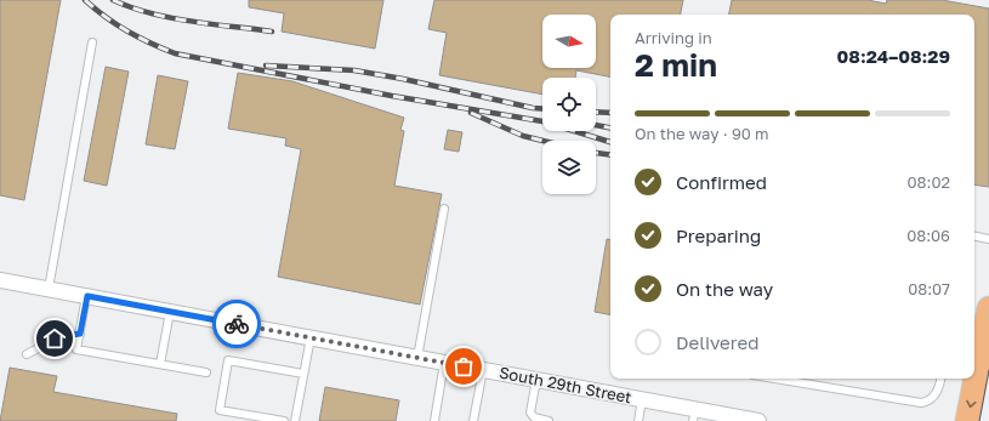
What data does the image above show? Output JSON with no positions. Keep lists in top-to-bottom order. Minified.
{"streets":{"street":["South 29th Street"]},"north":"right","page":{"heading":["2 min","Arriving in","08:24–08:29"],"bar":"On the way · 90 m","list":[["Confirmed","08:02"],["Preparing","08:06"],["On the way","08:07"],"Delivered"]}}
